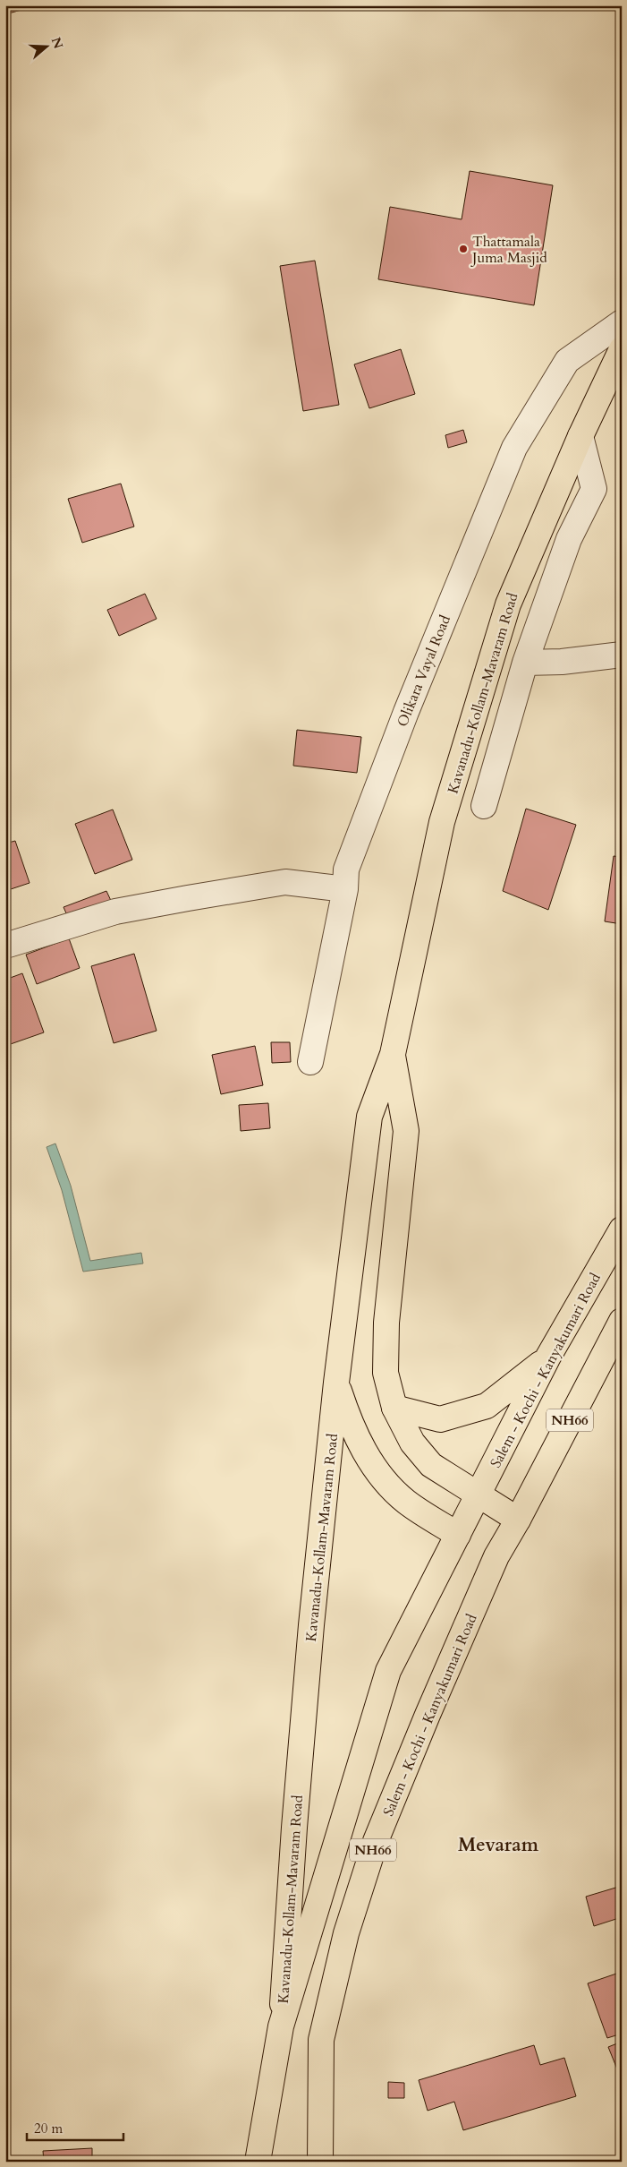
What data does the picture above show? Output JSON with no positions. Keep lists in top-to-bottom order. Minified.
{"streets":{"main road":["Kavanadu-Kollam-Mavaram Road","Salem - Kochi - Kanyakumari Road","NH66"],"street":["Olikara Vayal Road"]},"crossings":[["Kavanadu-Kollam-Mavaram Road","Salem - Kochi - Kanyakumari Road"]],"districts":["Mevaram"],"places":["Thattamala Juma Masjid"],"scale_bar":"20 m","north":"right"}
